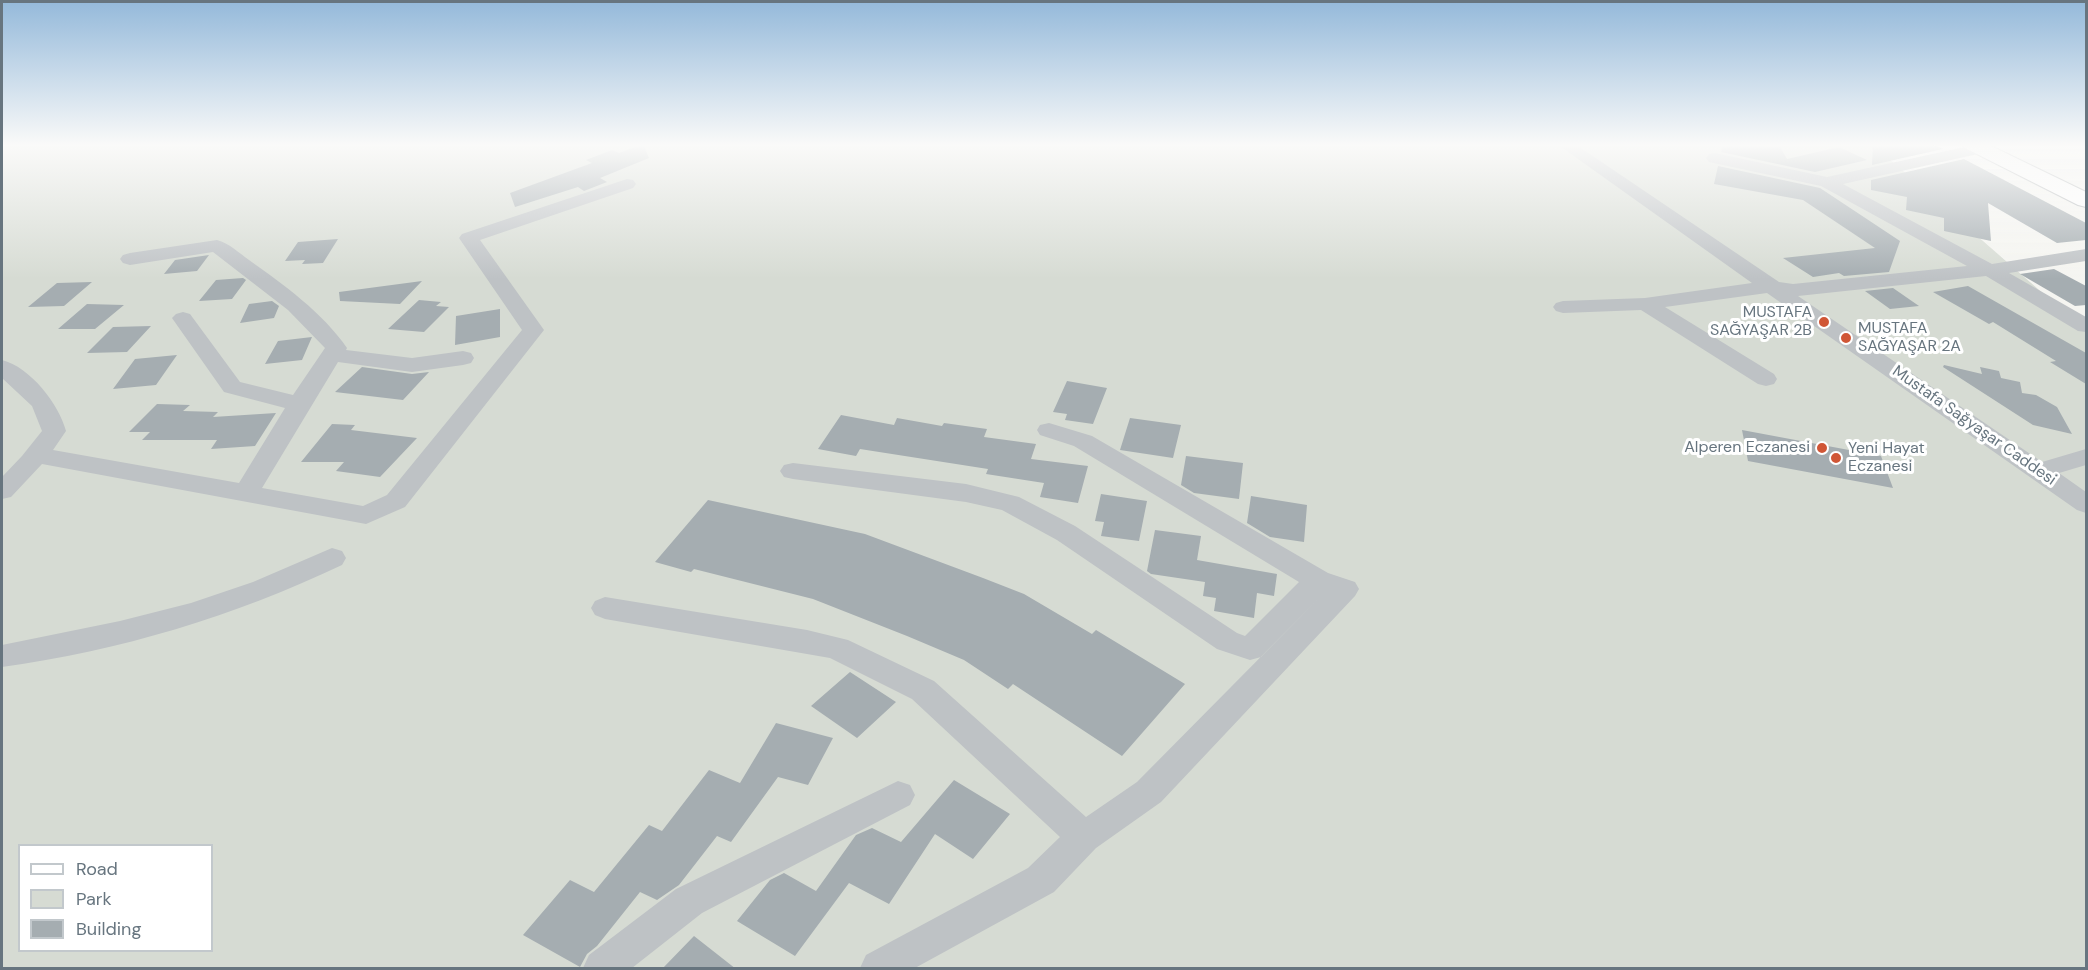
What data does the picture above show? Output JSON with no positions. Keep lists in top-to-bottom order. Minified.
{"streets":{"street":["Mustafa Sağyaşar Caddesi"]},"places":["MUSTAFA SAĞYAŞAR 2B","MUSTAFA SAĞYAŞAR 2A","Alperen Eczanesi","Yeni Hayat Eczanesi"],"legend":["Road","Park","Building"]}
